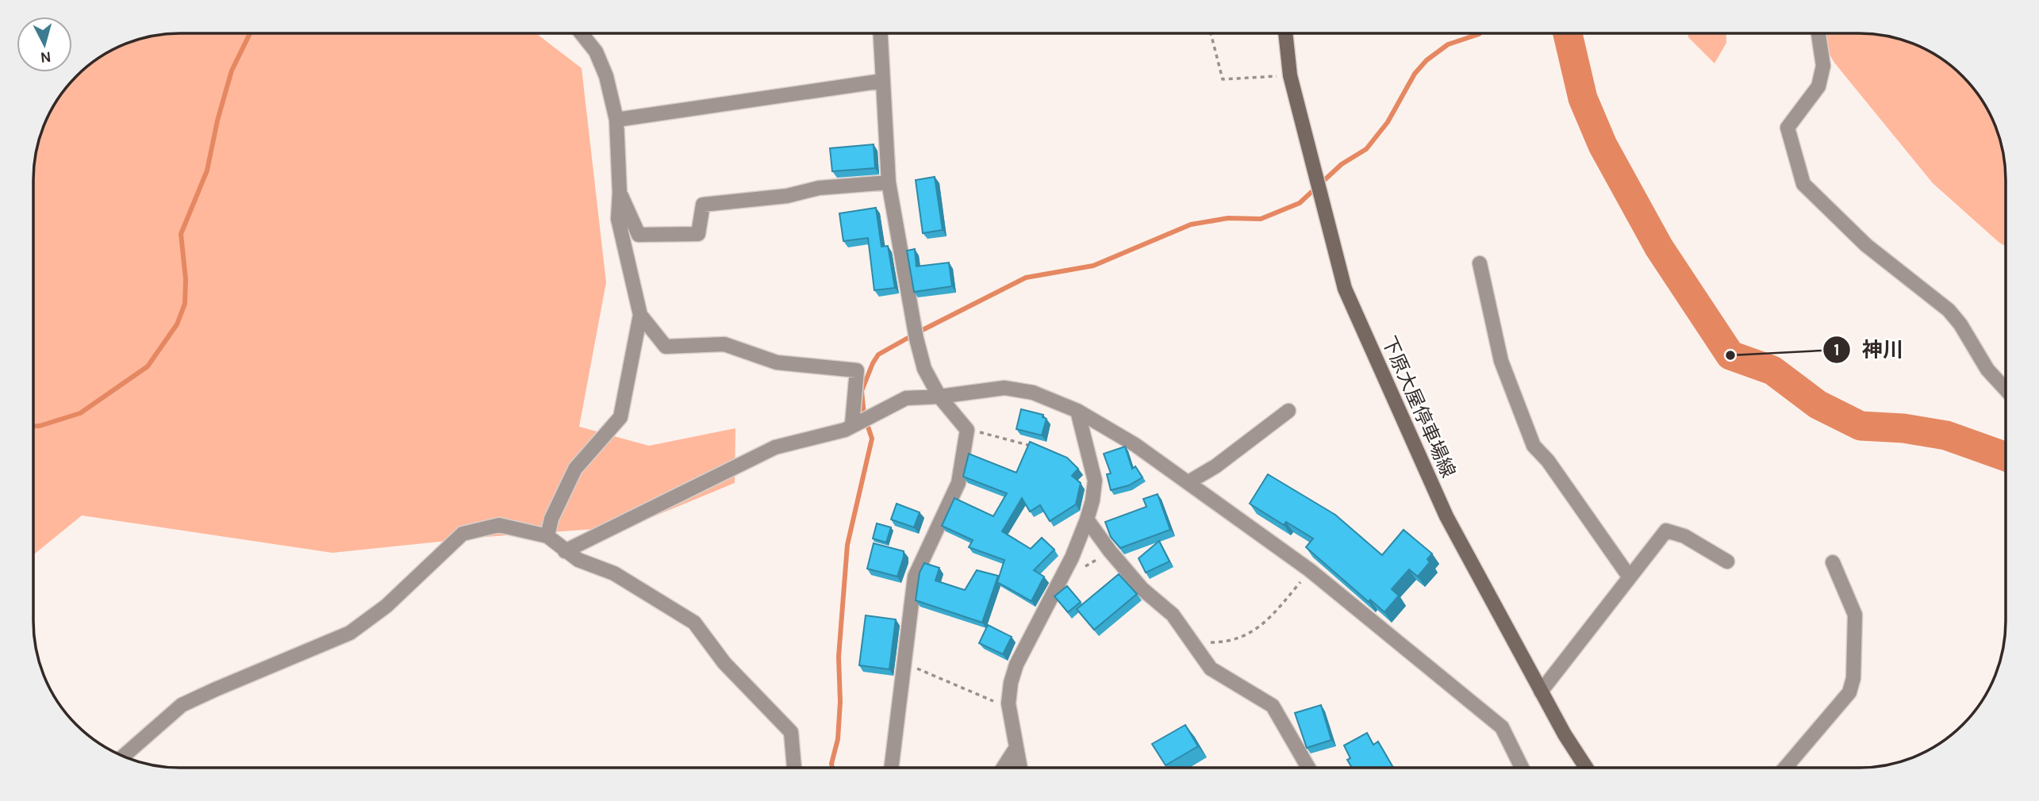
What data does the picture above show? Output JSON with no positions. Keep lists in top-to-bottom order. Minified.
{"streets":{"main road":["下原大屋停車場線"]},"places":["神川"],"north":"bottom"}
